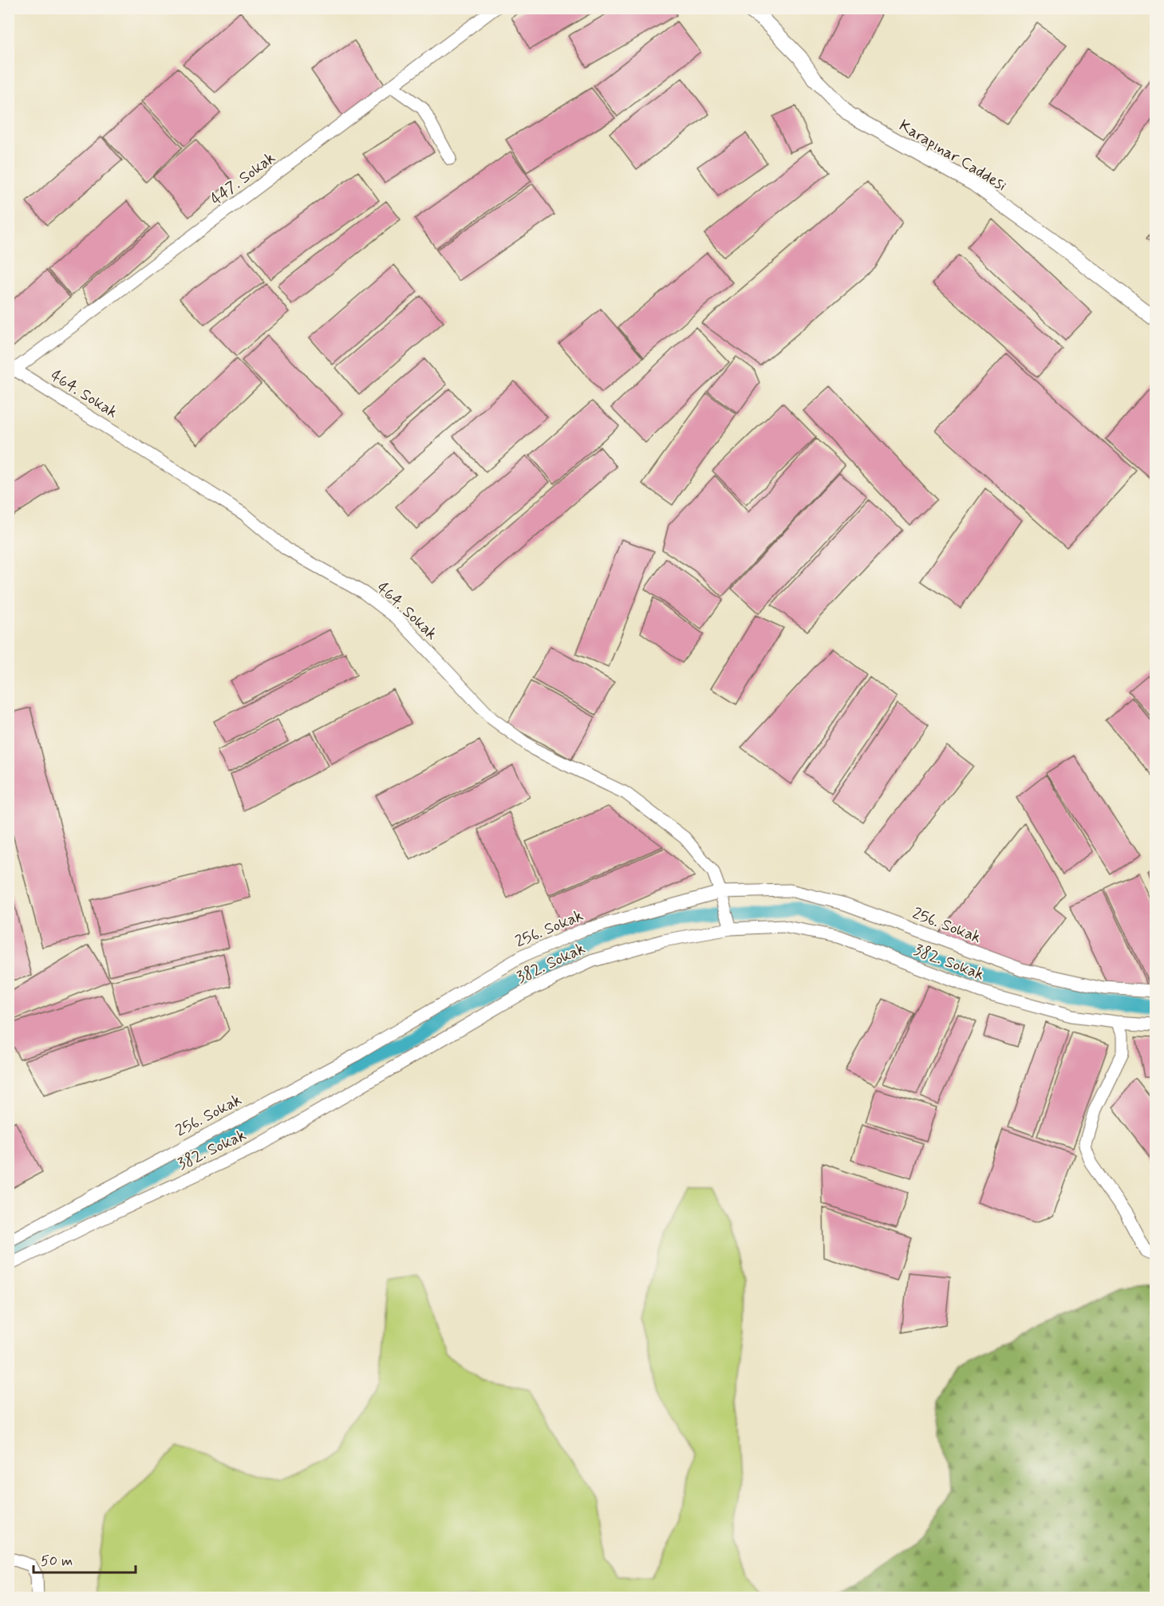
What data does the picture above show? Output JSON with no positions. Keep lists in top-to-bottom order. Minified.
{"streets":{"street":["Karapınar Caddesi","447. Sokak","464. Sokak","256. Sokak","382. Sokak"]},"crossings":[["447. Sokak","464. Sokak"],["464. Sokak","256. Sokak"],["464. Sokak","382. Sokak"]],"scale_bar":"50 m"}
